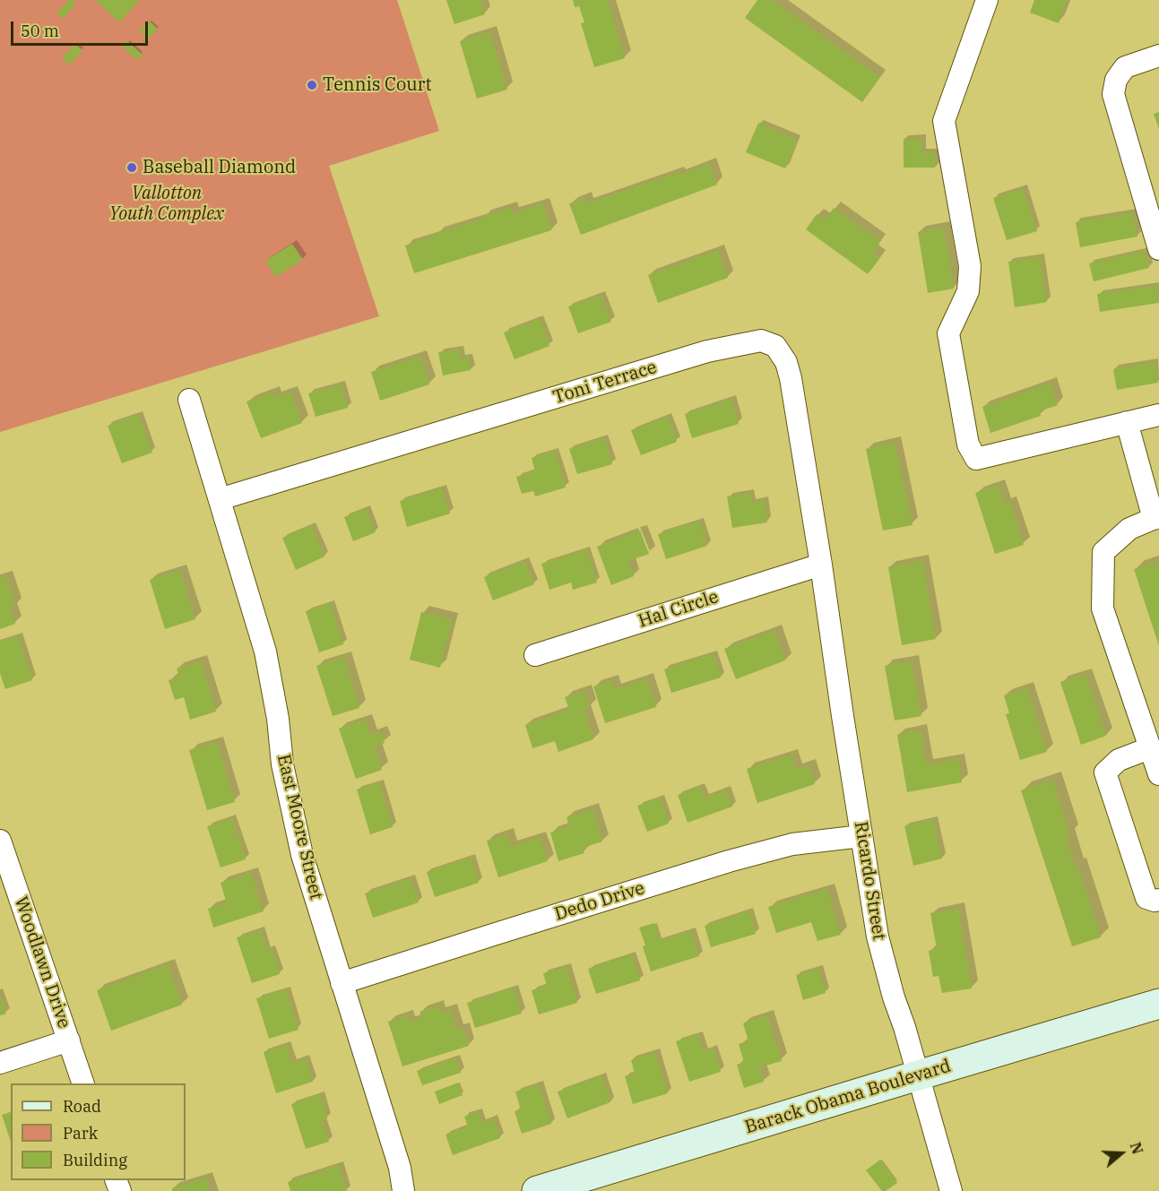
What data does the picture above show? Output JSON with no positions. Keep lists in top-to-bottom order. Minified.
{"streets":{"main road":["Barack Obama Boulevard"],"street":["Toni Terrace","Hal Circle","East Moore Street","Ricardo Street","Dedo Drive","Woodlawn Drive"]},"crossings":[["Toni Terrace","Hal Circle"],["Toni Terrace","East Moore Street"],["Toni Terrace","Ricardo Street"],["Hal Circle","Ricardo Street"],["East Moore Street","Dedo Drive"],["Ricardo Street","Dedo Drive"],["Ricardo Street","Barack Obama Boulevard"]],"parks":["Vallotton Youth Complex"],"places":["Tennis Court","Baseball Diamond"],"legend":["Road","Park","Building"],"scale_bar":"50 m","north":"right"}
